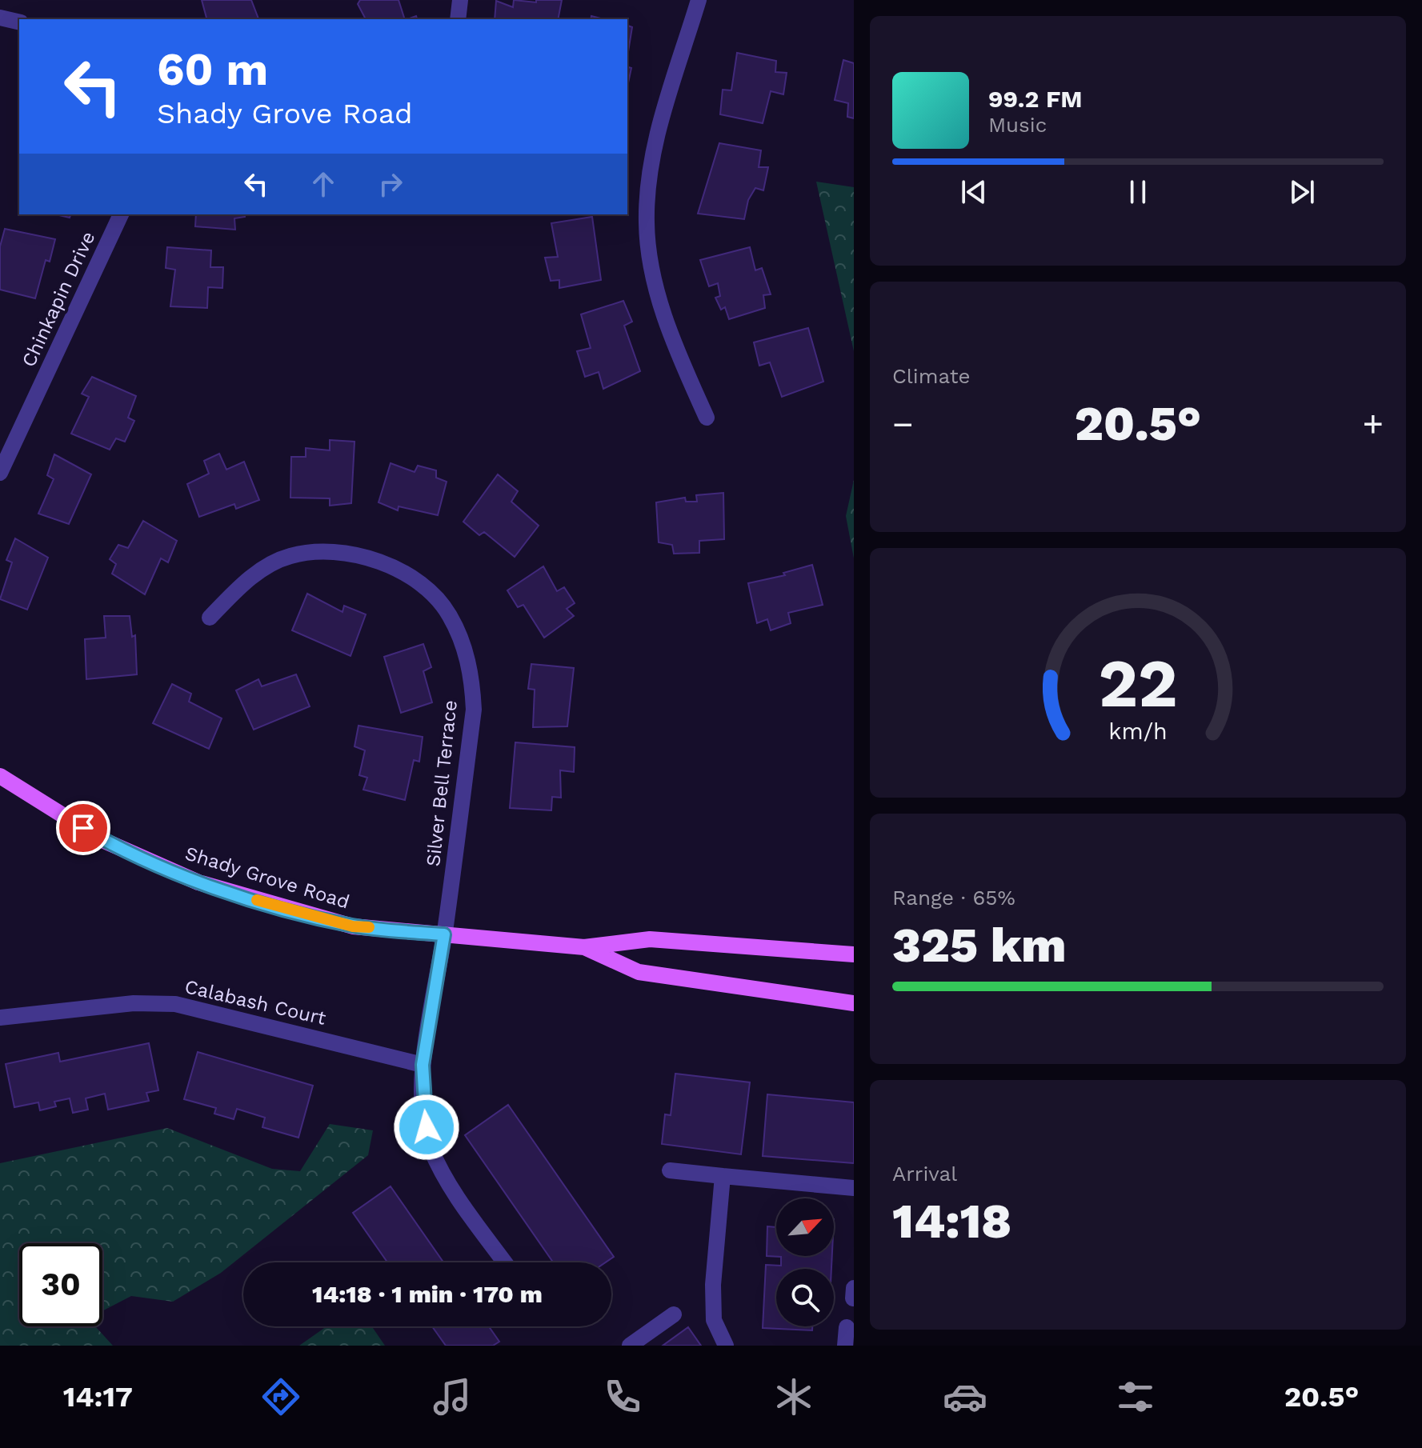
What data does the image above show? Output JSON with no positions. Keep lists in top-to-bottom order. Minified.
{"streets":{"main road":["Shady Grove Road"],"street":["Chinkapin Drive","Silver Bell Terrace","Calabash Court"]},"crossings":[["Silver Bell Terrace","Shady Grove Road"],["Silver Bell Terrace","Calabash Court"]],"north":"top right","page":{"turn":["60 m","Shady Grove Road"],"song":["99.2 FM","Music"],"tile":["Climate",["Range · 65%","325 km"],["Arrival","14:18"]],"heat":["−","20.5°","+"],"limit":"30","trip":"14:18 · 1 min · 170 m","tabs":["14:17","20.5°"],"gauge":["22","km/h"]}}
